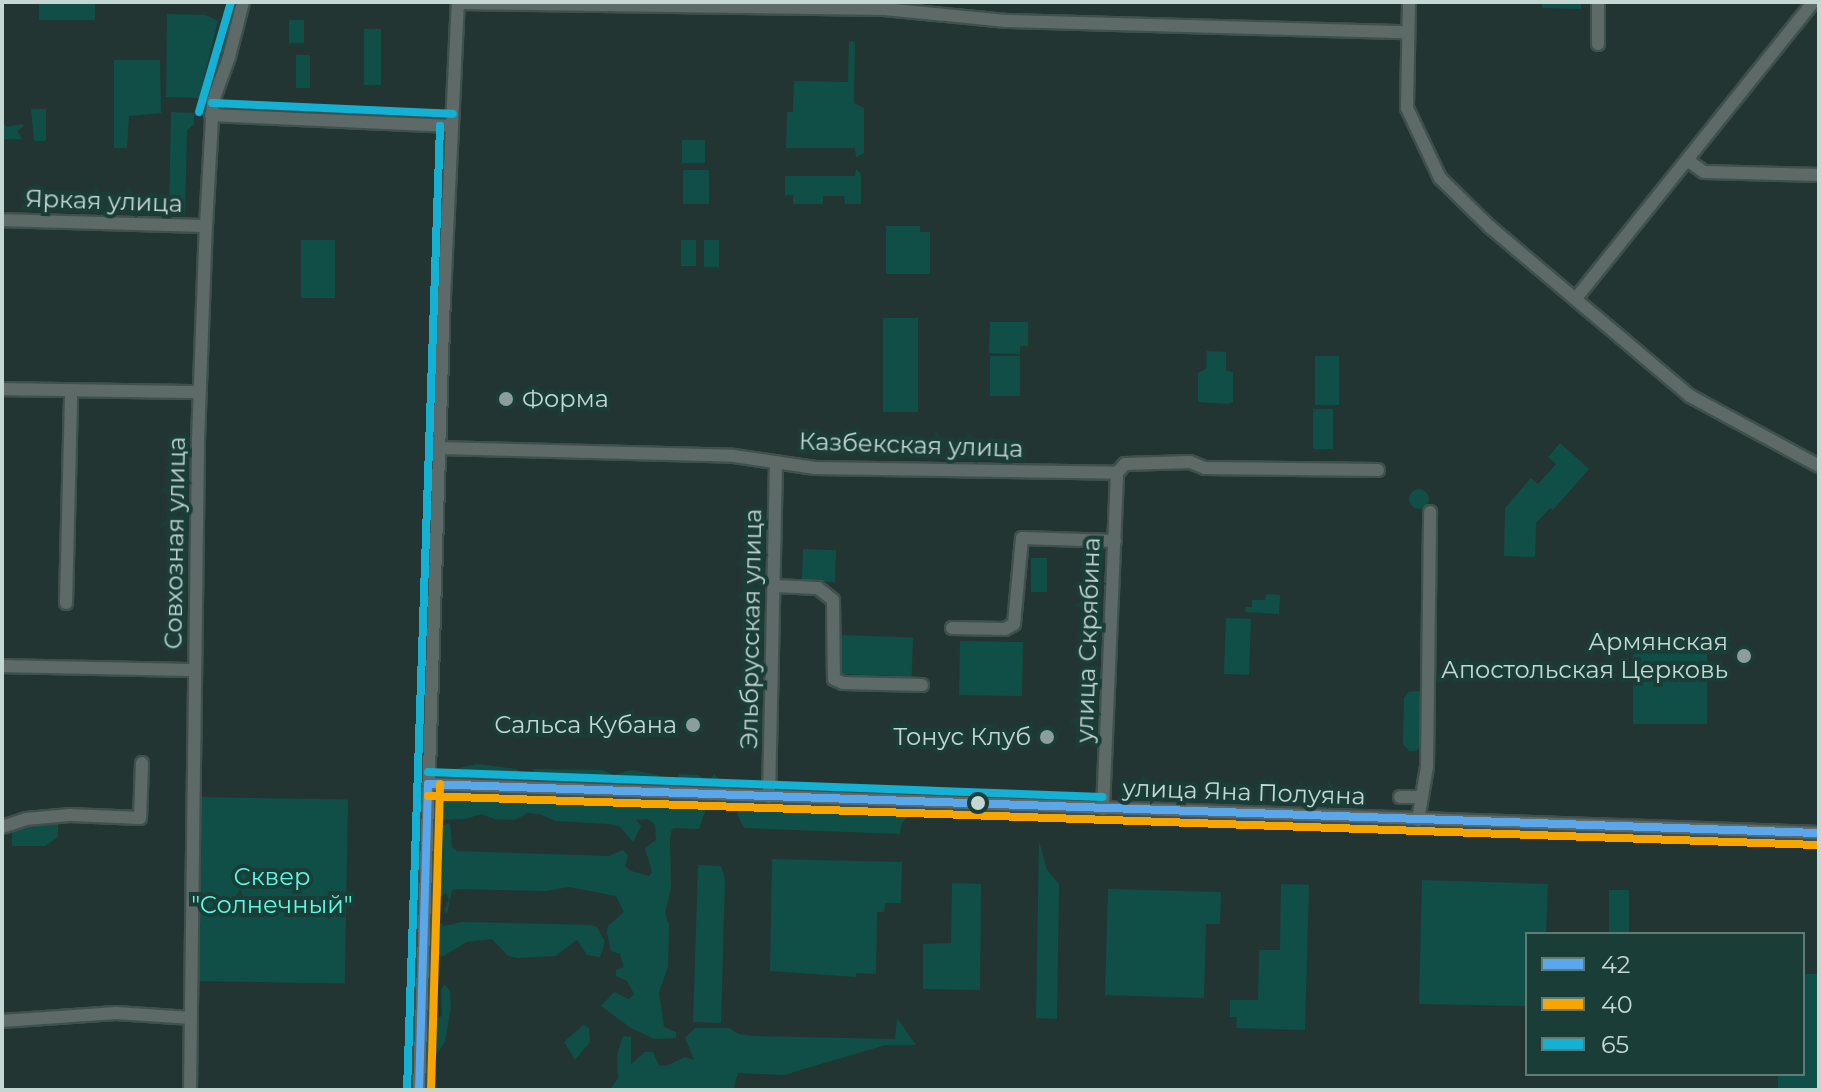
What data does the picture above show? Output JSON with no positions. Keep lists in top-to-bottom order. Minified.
{"streets":{"street":["Яркая улица","Казбекская улица","Совхозная улица","Эльбрусская улица","улица Скрябина","улица Яна Полуяна"]},"crossings":[["Яркая улица","Совхозная улица"],["Казбекская улица","Эльбрусская улица"],["Казбекская улица","улица Скрябина"],["Эльбрусская улица","улица Яна Полуяна"],["улица Скрябина","улица Яна Полуяна"]],"parks":["Сквер \"Солнечный\""],"places":["Форма","Армянская Апостольская Церковь","Сальса Кубана","Тонус Клуб"],"lines":["transit line 65","transit line 42","transit line 40"],"legend":["42","40","65"]}
